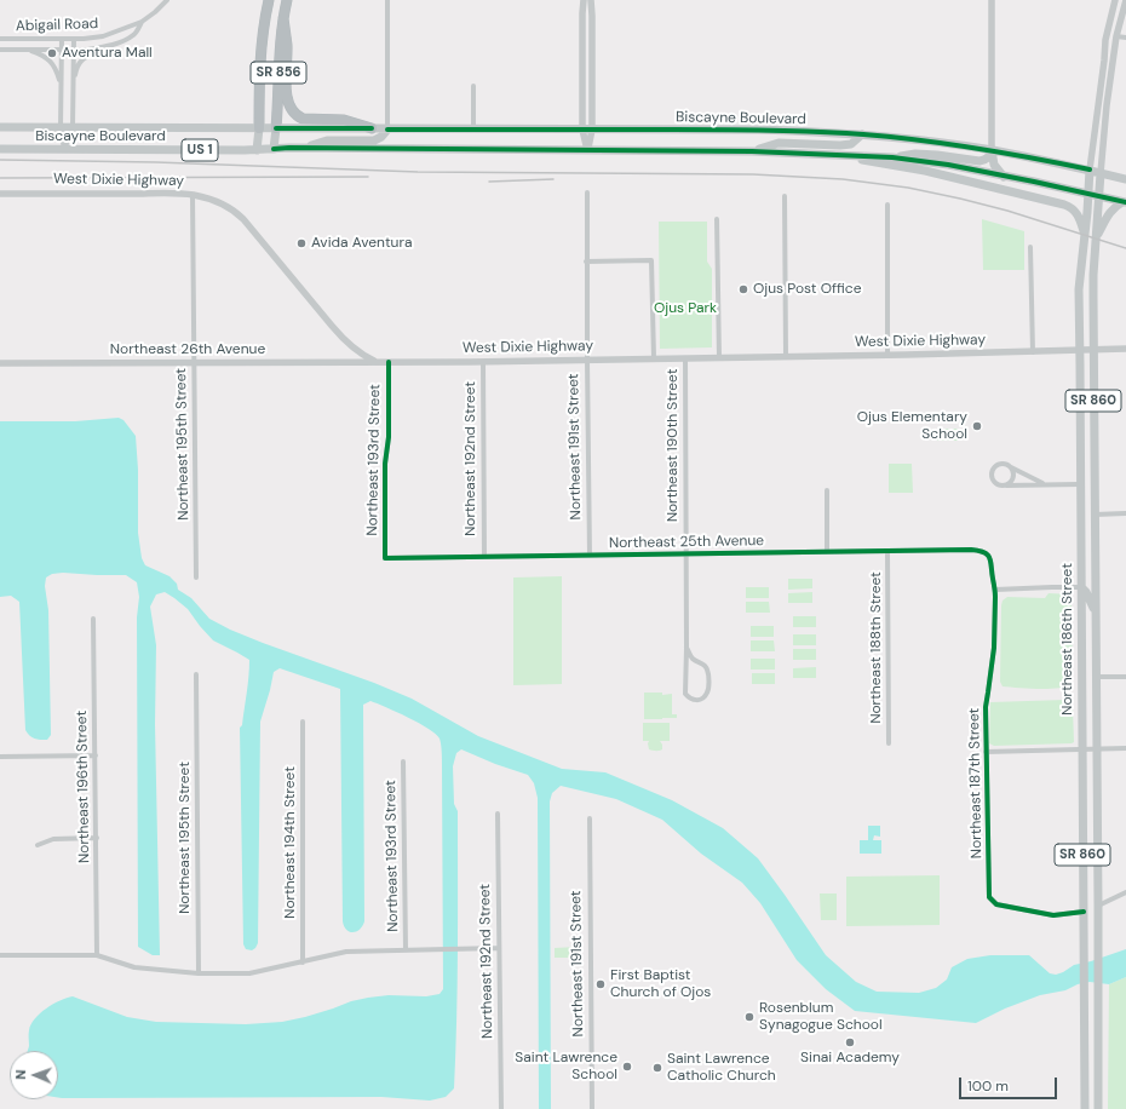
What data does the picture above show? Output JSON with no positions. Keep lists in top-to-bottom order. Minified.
{"streets":{"highway":["SR 856"],"main road":["Biscayne Boulevard","US 1","SR 860","Northeast 186th Street"],"street":["Abigail Road","West Dixie Highway","Northeast 26th Avenue","Northeast 195th Street","Northeast 190th Street","Northeast 191st Street","Northeast 192nd Street","Northeast 193rd Street","Northeast 25th Avenue","Northeast 188th Street","Northeast 187th Street","Northeast 196th Street","Northeast 194th Street"]},"crossings":[["SR 856","Biscayne Boulevard"],["Biscayne Boulevard","Northeast 186th Street"],["West Dixie Highway","Northeast 26th Avenue"],["West Dixie Highway","Northeast 195th Street"],["West Dixie Highway","Northeast 190th Street"],["West Dixie Highway","Northeast 191st Street"],["West Dixie Highway","Northeast 192nd Street"],["West Dixie Highway","Northeast 193rd Street"],["West Dixie Highway","Northeast 186th Street"],["Northeast 26th Avenue","Northeast 195th Street"],["Northeast 190th Street","Northeast 25th Avenue"],["Northeast 191st Street","Northeast 25th Avenue"],["Northeast 192nd Street","Northeast 25th Avenue"],["Northeast 193rd Street","Northeast 25th Avenue"],["Northeast 25th Avenue","Northeast 188th Street"],["Northeast 25th Avenue","Northeast 187th Street"],["Northeast 186th Street","Northeast 187th Street"]],"parks":["Ojus Park"],"places":["Aventura Mall","Avida Aventura","Ojus Post Office","Ojus Elementary School","First Baptist Church of Ojos","Rosenblum Synagogue School","Sinai Academy","Saint Lawrence School","Saint Lawrence Catholic Church"],"scale_bar":"100 m","north":"left"}
